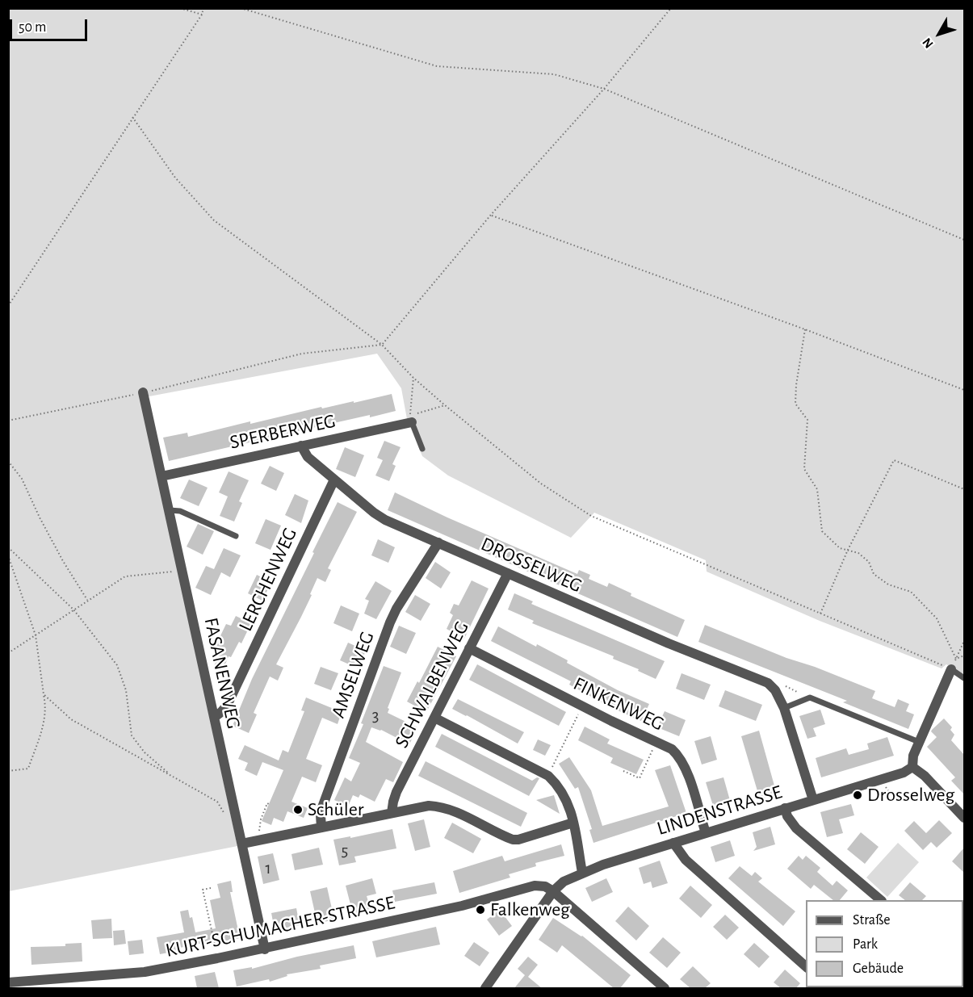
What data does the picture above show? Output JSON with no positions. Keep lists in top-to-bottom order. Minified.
{"streets":{"street":["SPERBERWEG","DROSSELWEG","LERCHENWEG","FASANENWEG","AMSELWEG","SCHWALBENWEG","FINKENWEG","LINDENSTRASSE","KURT-SCHUMACHER-STRASSE"]},"crossings":[["SPERBERWEG","DROSSELWEG"],["SPERBERWEG","FASANENWEG"],["DROSSELWEG","LERCHENWEG"],["DROSSELWEG","AMSELWEG"],["DROSSELWEG","SCHWALBENWEG"],["LERCHENWEG","FASANENWEG"],["SCHWALBENWEG","FINKENWEG"],["FINKENWEG","LINDENSTRASSE"],["LINDENSTRASSE","KURT-SCHUMACHER-STRASSE"]],"places":["Drosselweg","Schüler","Falkenweg"],"house_numbers":["3","5","1"],"legend":["Straße","Park","Gebäude"],"scale_bar":"50 m","north":"bottom left"}
